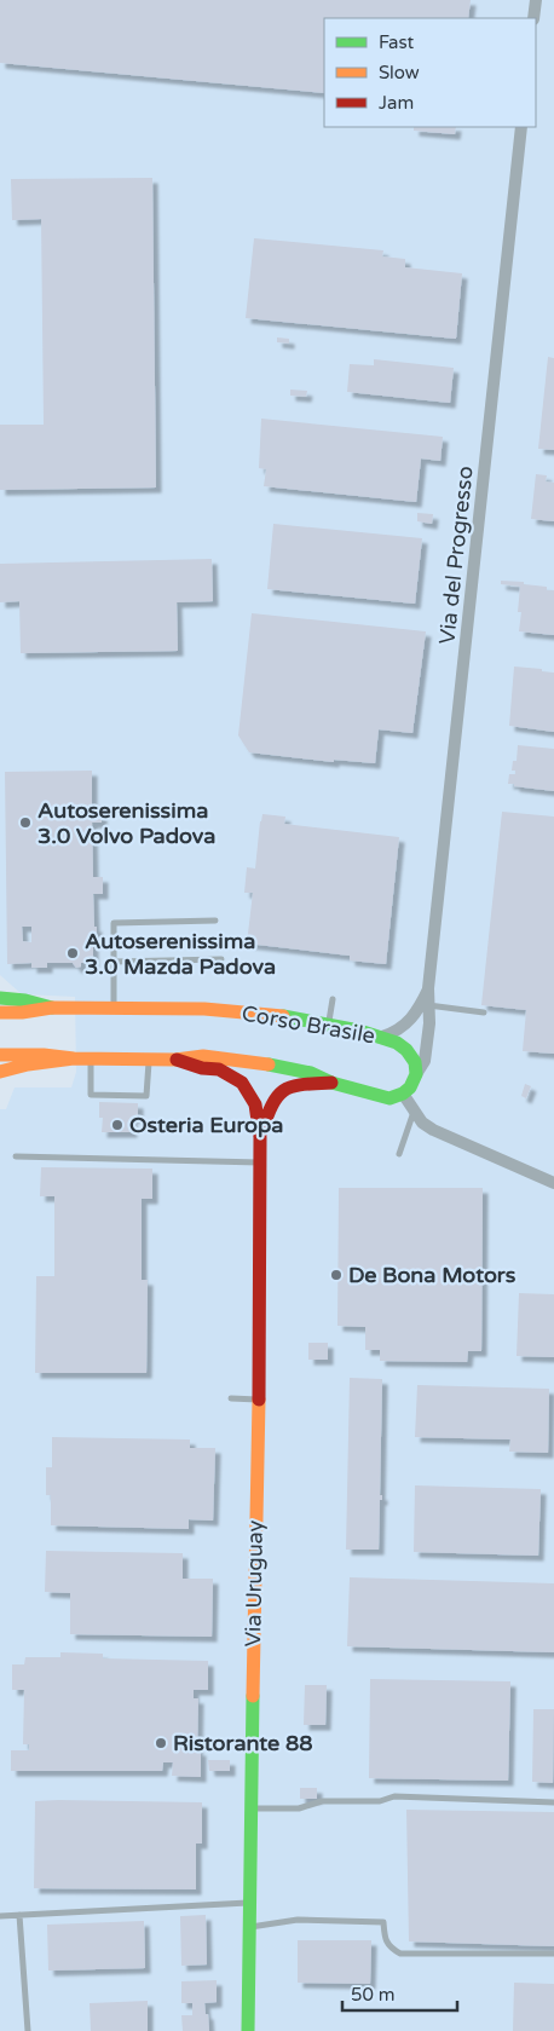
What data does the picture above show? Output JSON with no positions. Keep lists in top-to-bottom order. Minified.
{"streets":{"main road":["Corso Brasile","Via Uruguay"],"street":["Via del Progresso"]},"crossings":[["Via del Progresso","Corso Brasile"]],"places":["Autoserenissima 3.0 Volvo Padova","Autoserenissima 3.0 Mazda Padova","Osteria Europa","De Bona Motors","Ristorante 88"],"legend":["Fast","Slow","Jam"],"scale_bar":"50 m"}
